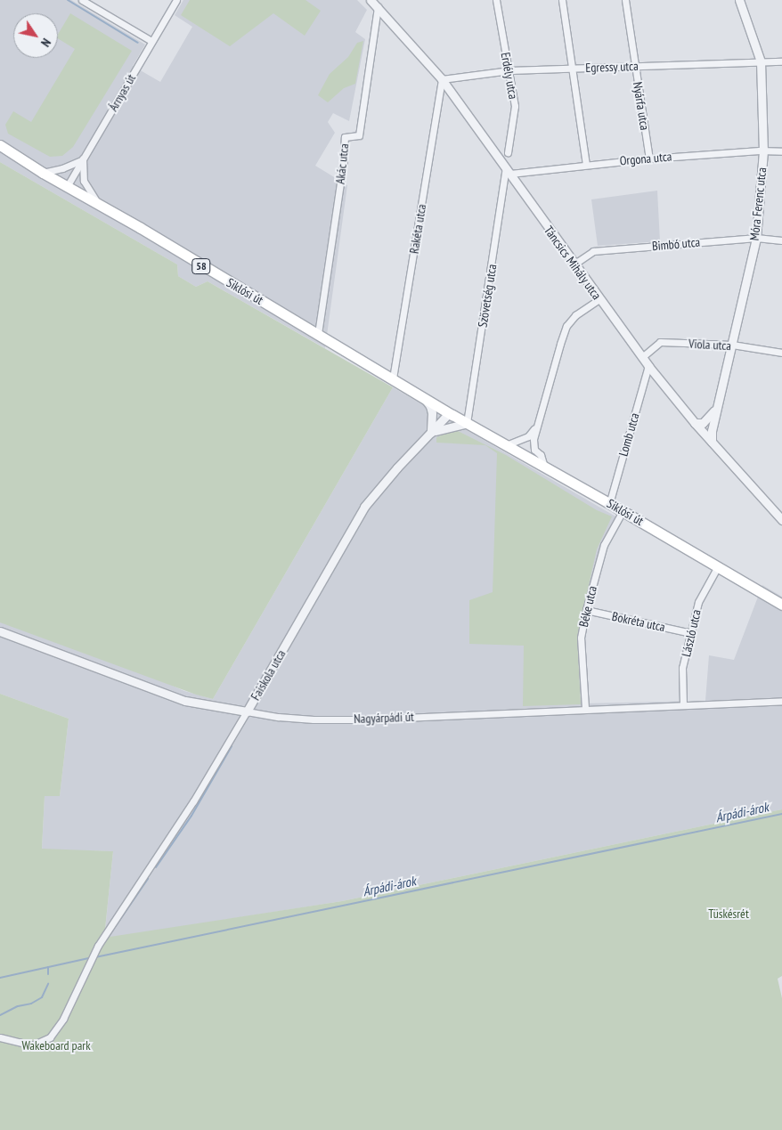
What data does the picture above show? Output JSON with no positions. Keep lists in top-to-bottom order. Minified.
{"streets":{"main road":["58","Siklósi út"],"street":["Egressy utca","Erdély utca","Árnyas út","Nyárfa utca","Orgona utca","Akác utca","Móra Ferenc utca","Rakéta utca","Bimbó utca","Táncsics Mihály utca","Szövetség utca","Viola utca","Lomb utca","Béke utca","Bokréta utca","László utca","Faiskola utca","Nagyárpádi út"]},"crossings":[["Egressy utca","Erdély utca"],["Egressy utca","Nyárfa utca"],["Egressy utca","Móra Ferenc utca"],["Egressy utca","Rakéta utca"],["Egressy utca","Táncsics Mihály utca"],["Árnyas út","Siklósi út"],["Nyárfa utca","Orgona utca"],["Orgona utca","Móra Ferenc utca"],["Orgona utca","Táncsics Mihály utca"],["Orgona utca","Szövetség utca"],["Akác utca","Táncsics Mihály utca"],["Akác utca","Siklósi út"],["Móra Ferenc utca","Bimbó utca"],["Móra Ferenc utca","Táncsics Mihály utca"],["Móra Ferenc utca","Viola utca"],["Rakéta utca","Táncsics Mihály utca"],["Rakéta utca","Siklósi út"],["Bimbó utca","Táncsics Mihály utca"],["Táncsics Mihály utca","Szövetség utca"],["Táncsics Mihály utca","Viola utca"],["Táncsics Mihály utca","Lomb utca"],["58","Siklósi út"],["58","Szövetség utca"],["58","Faiskola utca"],["Siklósi út","Szövetség utca"],["Siklósi út","Lomb utca"],["Siklósi út","Béke utca"],["Siklósi út","László utca"],["Béke utca","Bokréta utca"],["Béke utca","Nagyárpádi út"],["Bokréta utca","László utca"],["László utca","Nagyárpádi út"],["Faiskola utca","Nagyárpádi út"]],"water":["Árpádi-árok"],"parks":["Tüskésrét","Wakeboard park"],"north":"bottom right"}
